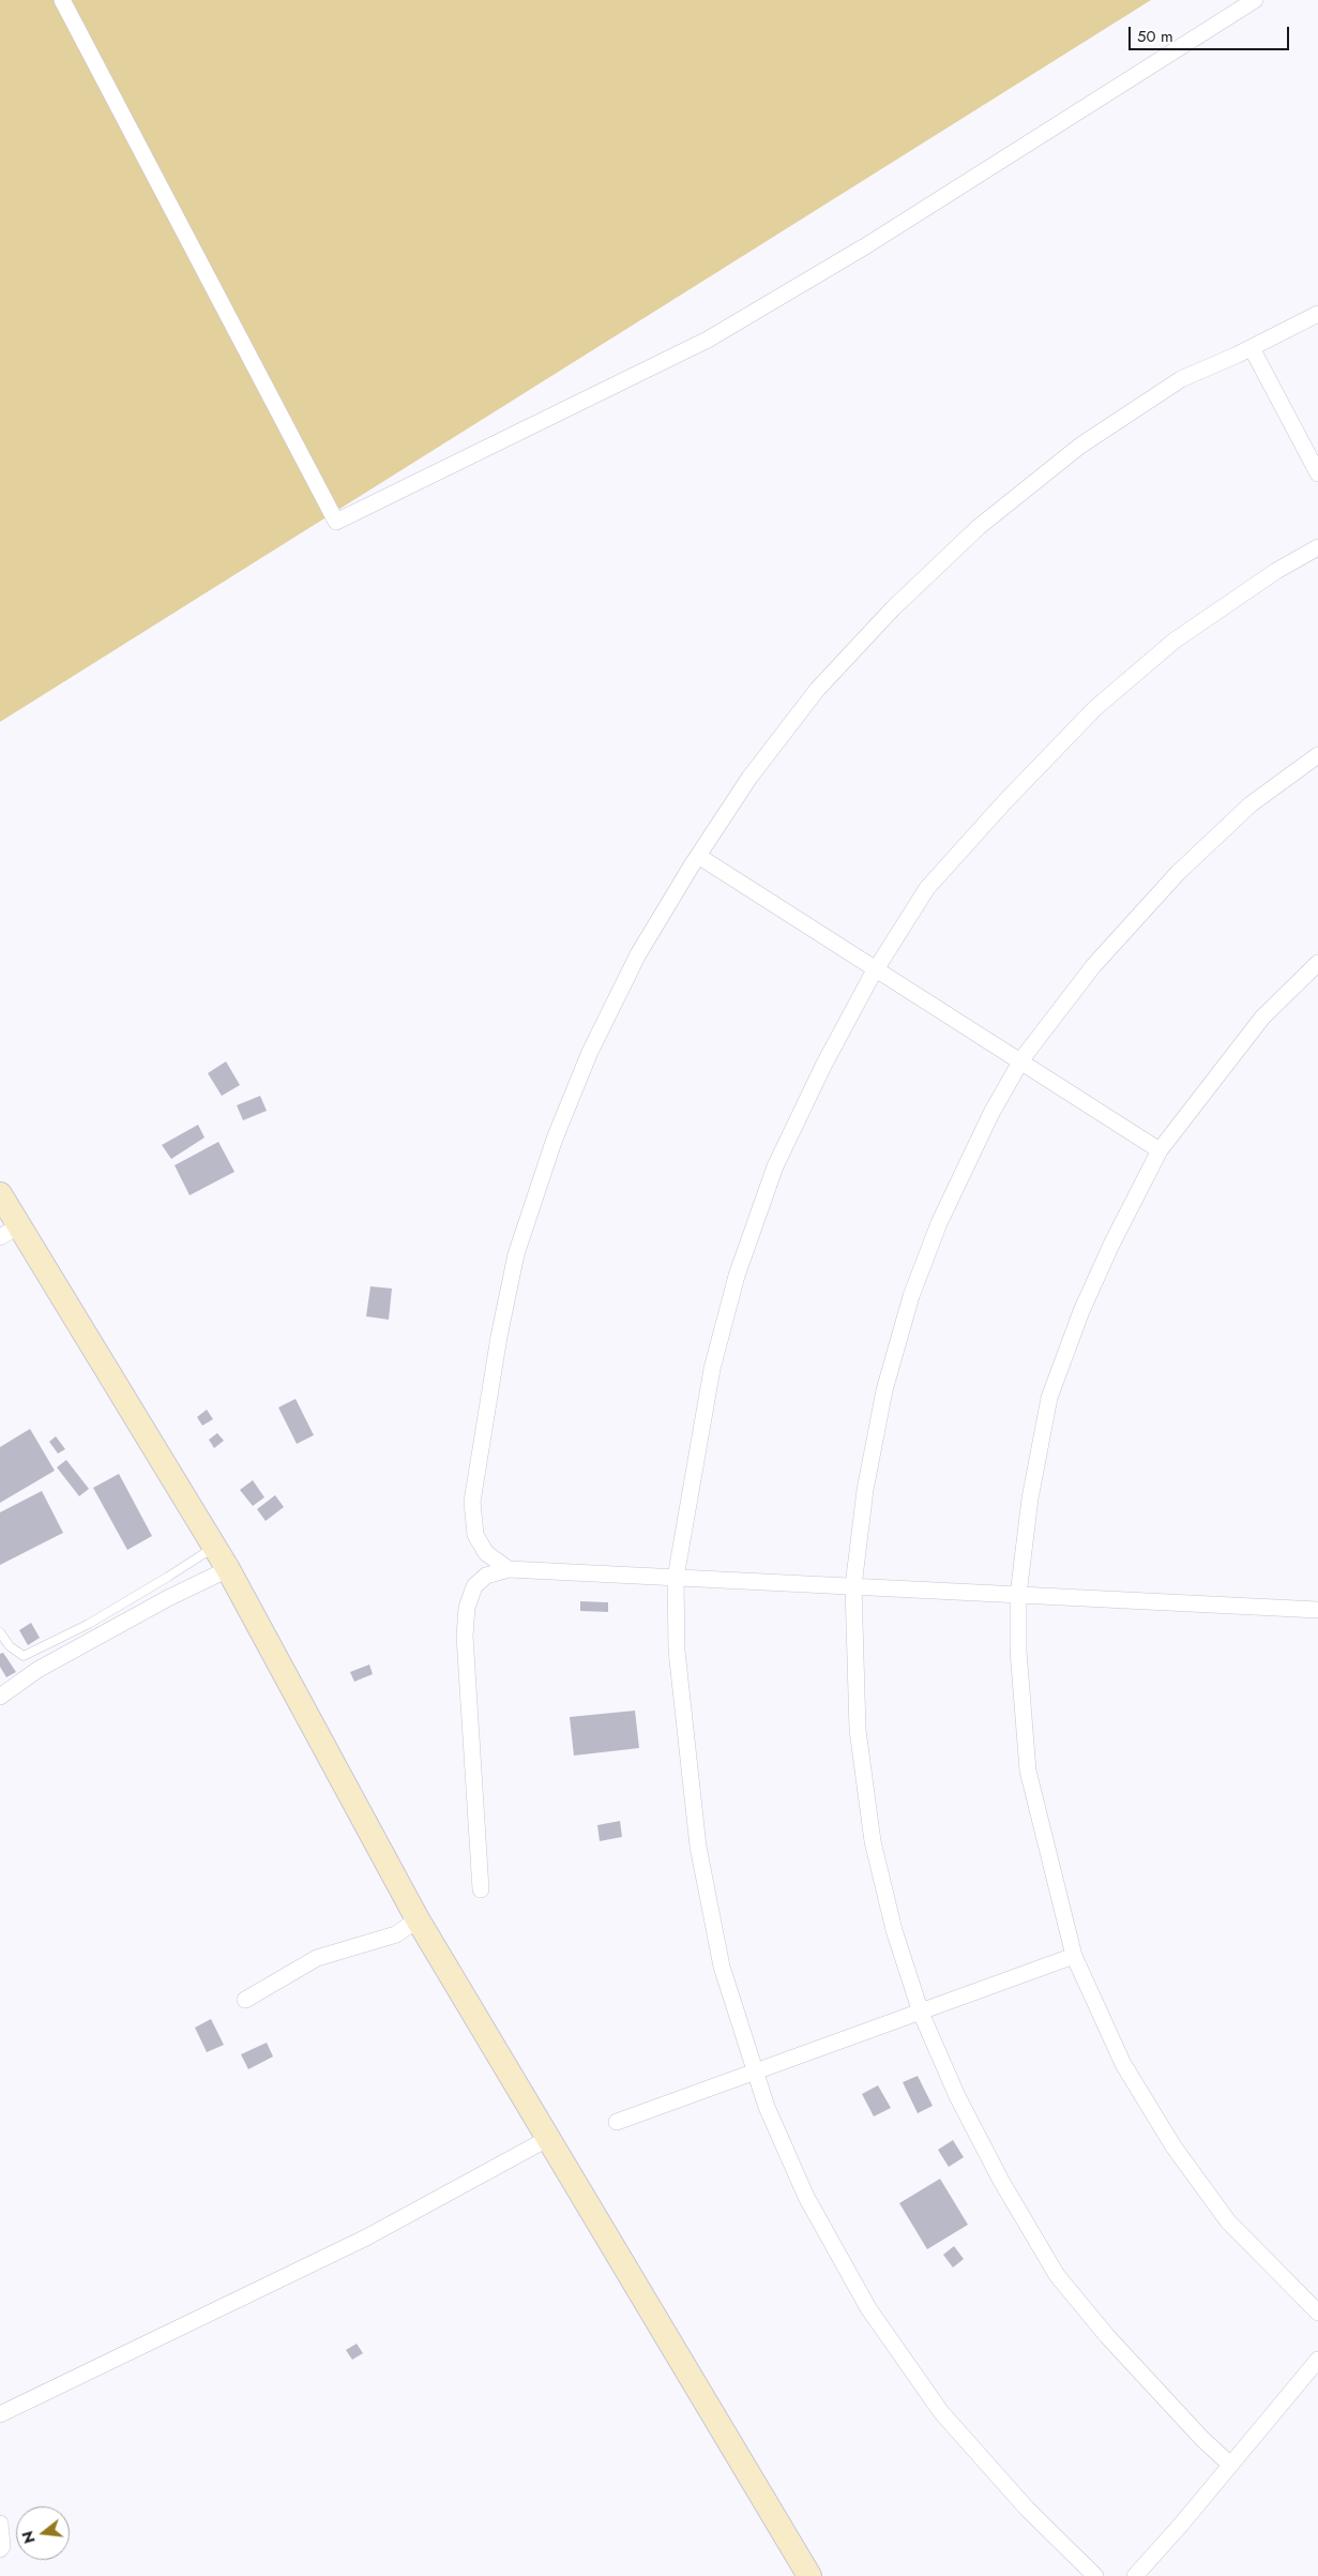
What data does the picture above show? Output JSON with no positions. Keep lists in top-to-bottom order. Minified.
{"scale_bar":"50 m","north":"left"}
